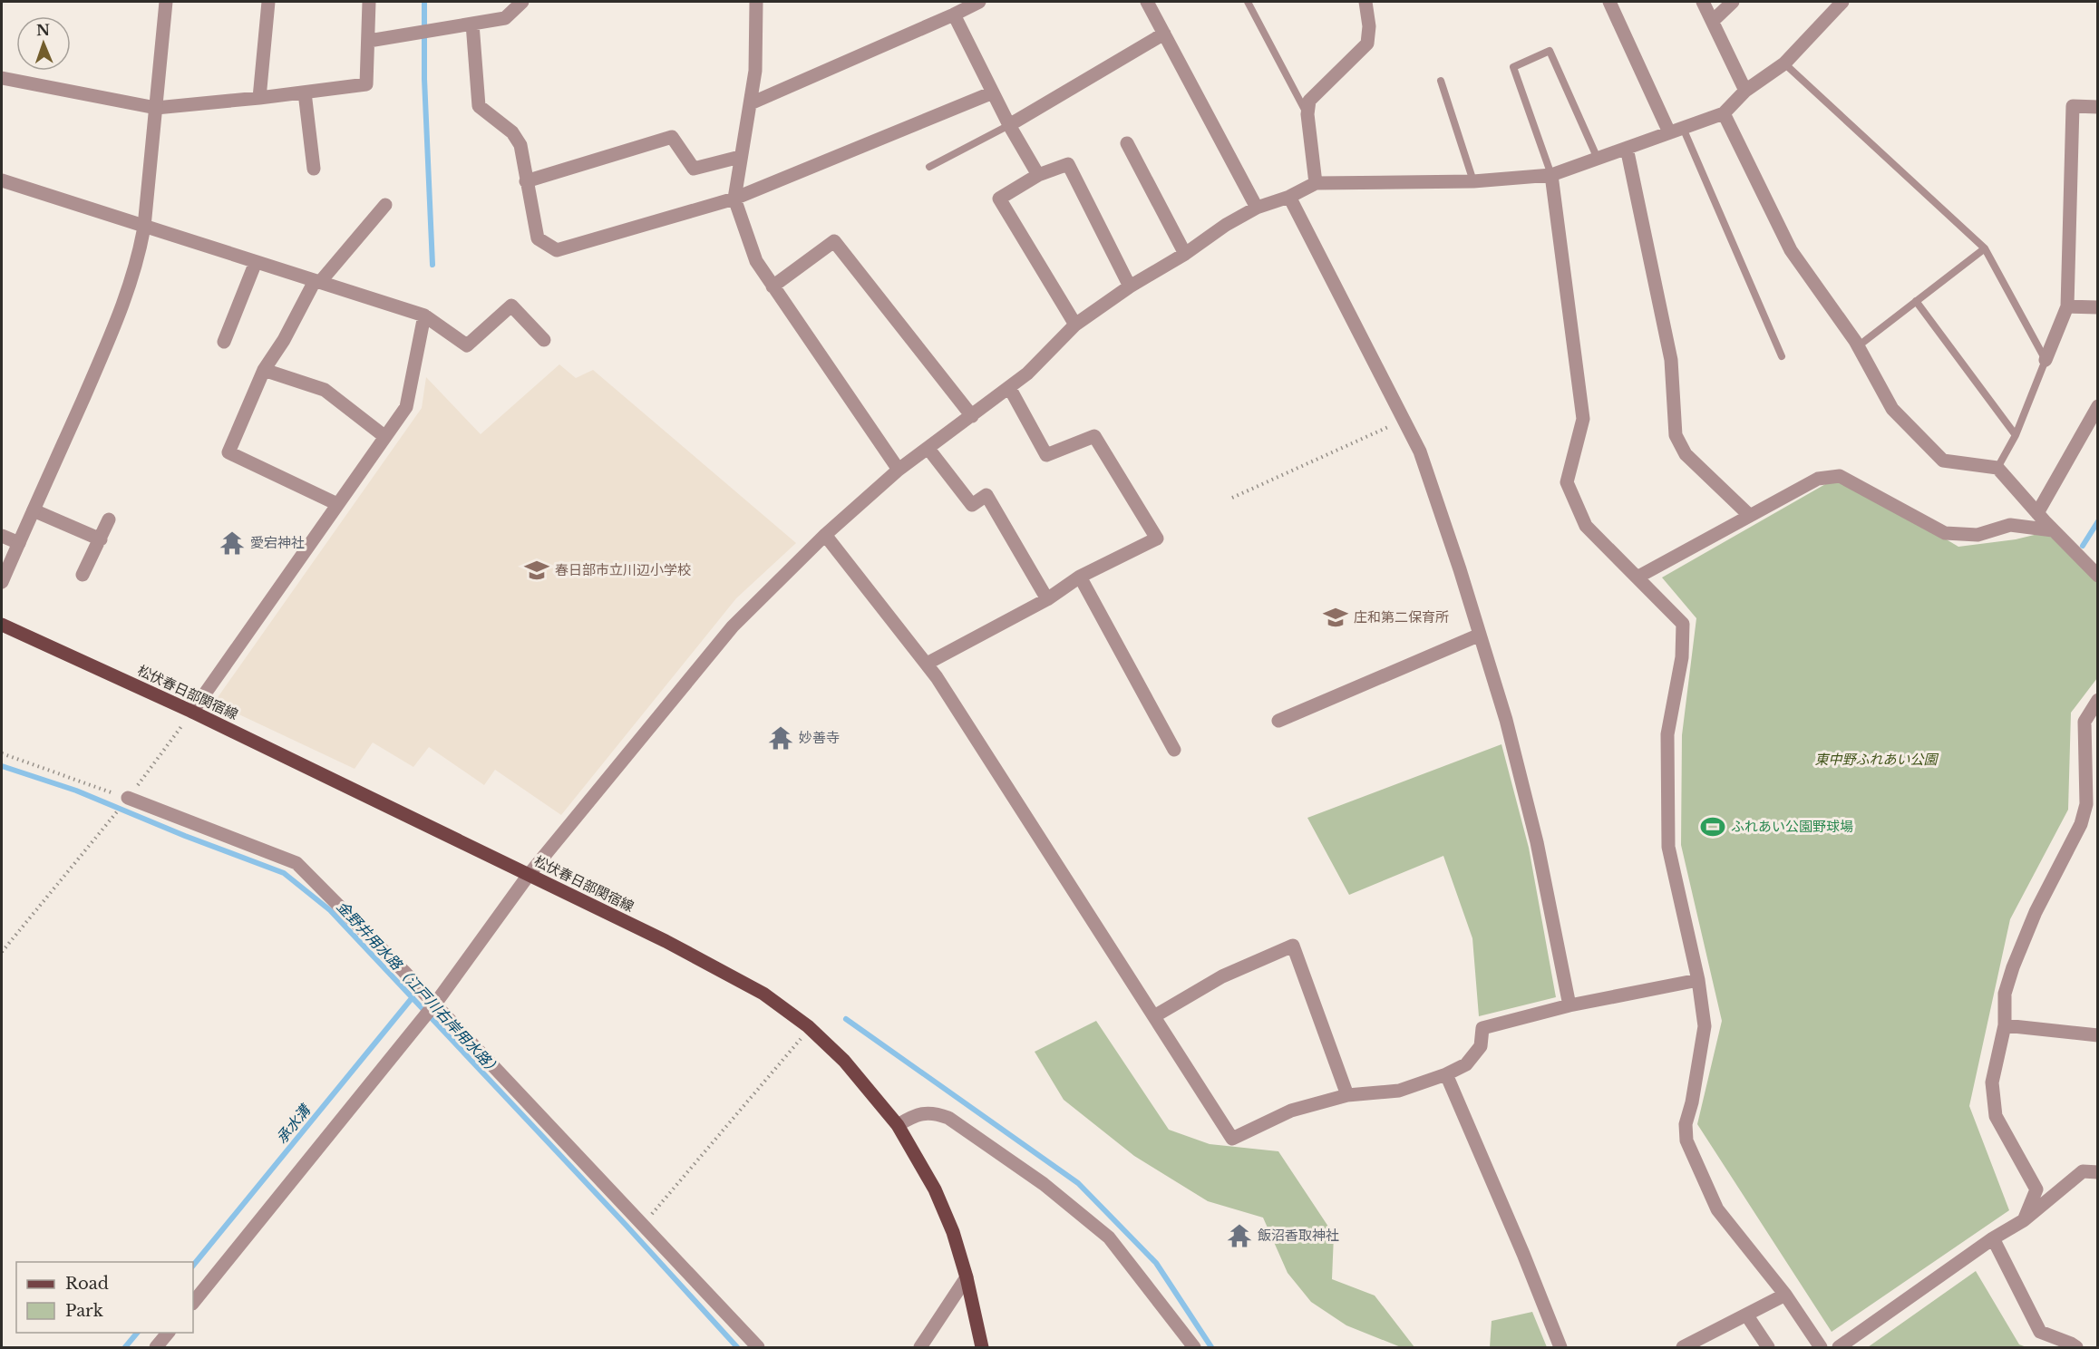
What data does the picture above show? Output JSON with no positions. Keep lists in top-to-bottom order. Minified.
{"streets":{"main road":["松伏春日部関宿線"]},"water":["金野井用水路（江戸川右岸用水路）","承水溝"],"parks":["東中野ふれあい公園"],"places":{"temple":["愛宕神社","妙善寺","飯沼香取神社"],"school or university":["春日部市立川辺小学校","庄和第二保育所"],"sports":["ふれあい公園野球場"]},"legend":["Road","Park"],"north":"top"}
